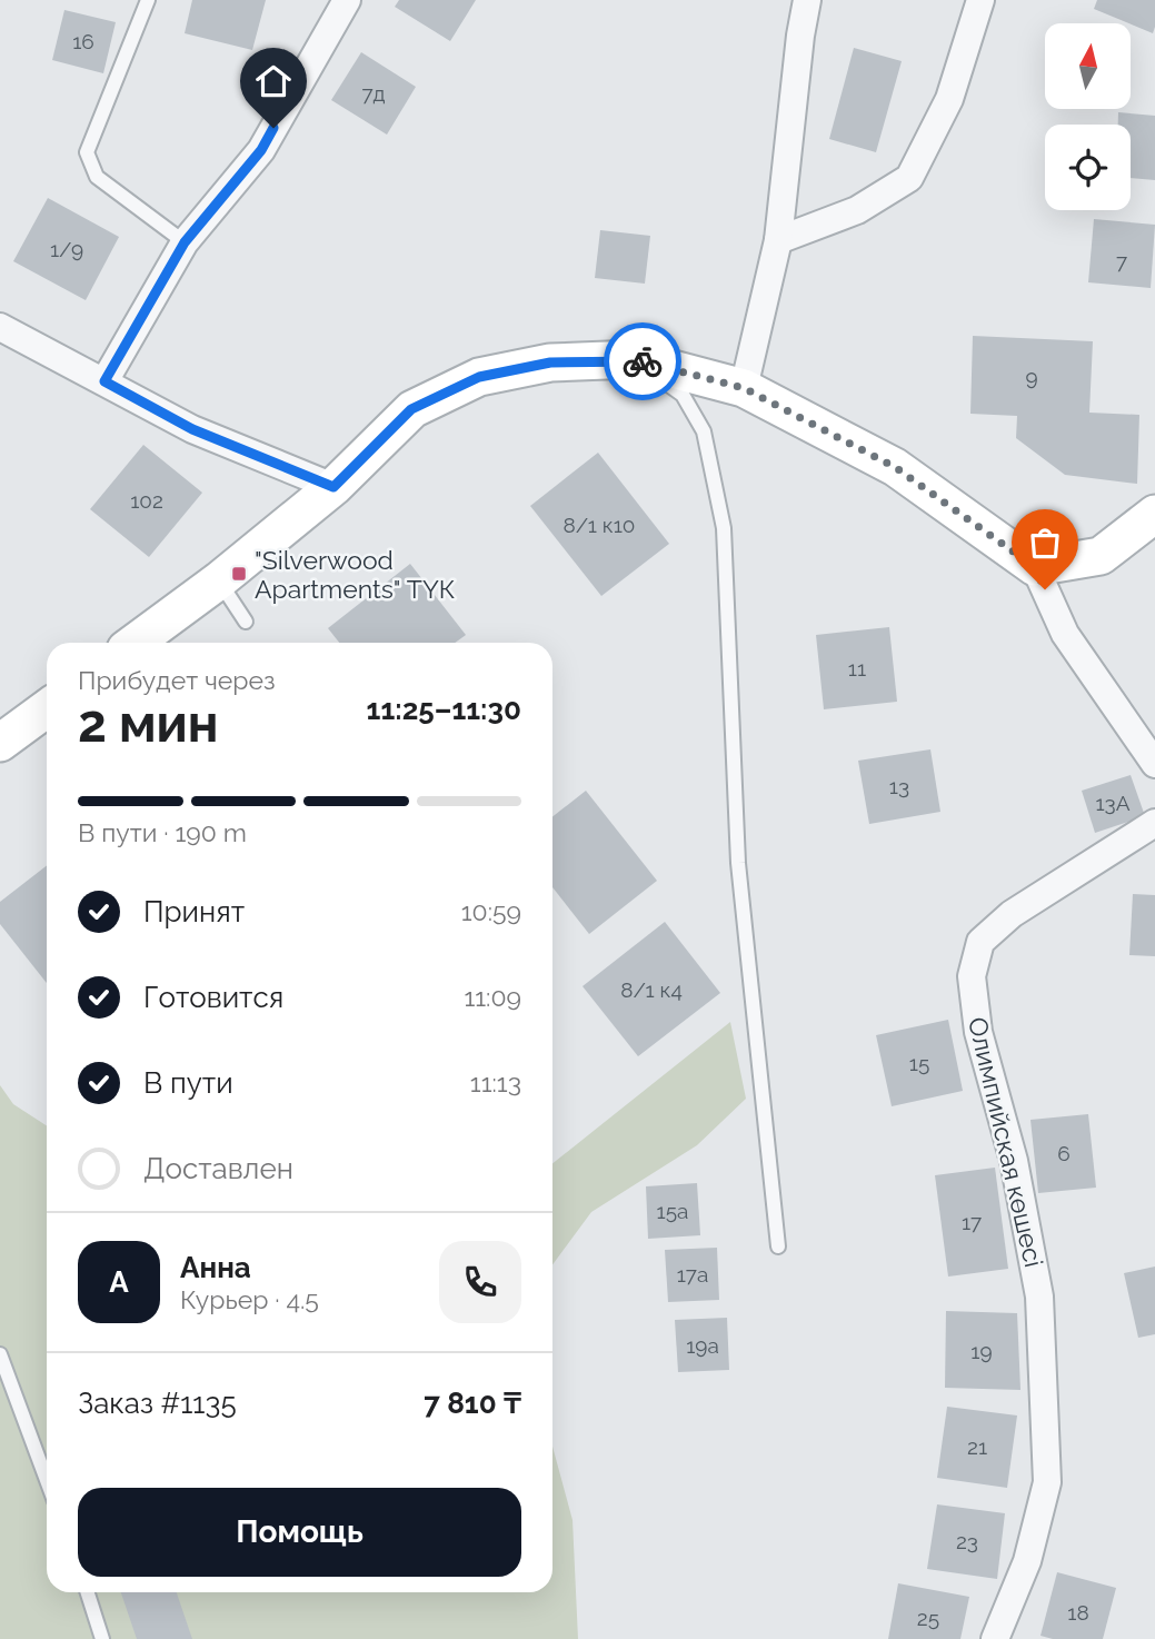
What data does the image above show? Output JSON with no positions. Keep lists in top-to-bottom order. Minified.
{"streets":{"street":["Олимпийская көшесі"]},"places":{"transit":["\"Silverwood Apartments\" ТҮК"]},"house_numbers":["16","7д","1/9","7","9","102","8/1 к10","11","13","13А","8/1 к4","15","6","15а","17","17а","19а","19","21","23","18","25"],"north":"top","page":{"heading":["2 мин","Прибудет через","11:25–11:30"],"panel":["Анна","Курьер · 4.5","Заказ #1135","7 810 ₸"],"bar":"В пути · 190 m","list":[["Принят","10:59"],["Готовится","11:09"],["В пути","11:13"],"Доставлен"],"round":"А","buttons":"Помощь"}}
